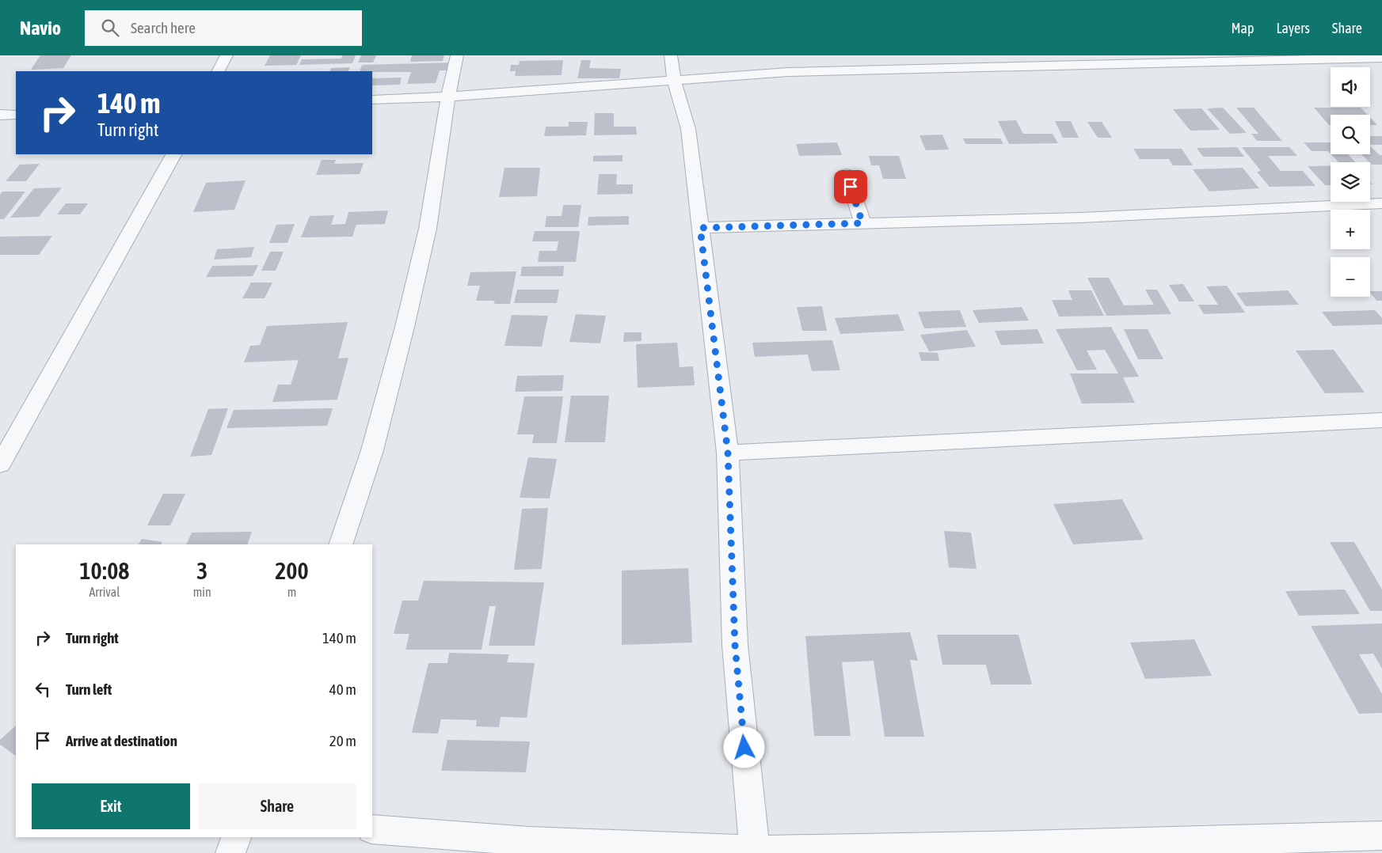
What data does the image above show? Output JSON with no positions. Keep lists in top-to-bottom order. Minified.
{"page":{"header":"Navio","search":"Search here","nav":["Map","Layers","Share"],"map_buttons":["+","−"],"turn":["140 m","Turn right"],"eta":["10:08","Arrival","3","min","200","m"],"list":[{"name":"Turn right","value":"140 m"},{"name":"Turn left","value":"40 m"},{"name":"Arrive at destination","value":"20 m"}],"buttons":["Exit","Share"]}}
